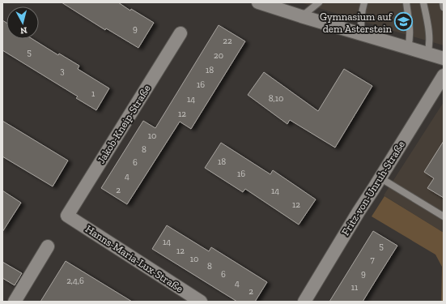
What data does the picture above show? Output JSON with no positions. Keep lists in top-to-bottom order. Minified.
{"streets":{"street":["Jakob-Kneip-Straße","Fritz-von-Unruh-Straße","Hanns-Maria-Lux-Straße"]},"crossings":[["Jakob-Kneip-Straße","Hanns-Maria-Lux-Straße"]],"places":{"school or university":["Gymnasium auf dem Asterstein"]},"house_numbers":["9","22","5","20","18","3","16","1","8,10","14","12","10","8","18","6","16","4","2","14","12","14","5","12","10","7","8","9","6","2,4,6","4","11","2"],"north":"bottom"}
